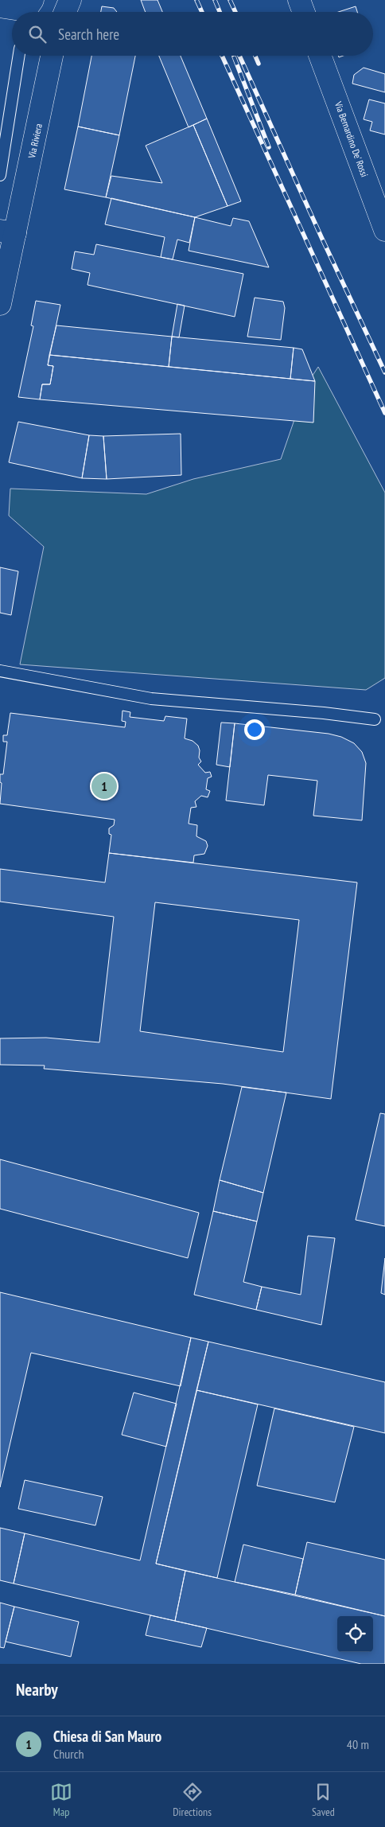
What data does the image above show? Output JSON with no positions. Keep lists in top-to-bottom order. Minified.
{"streets":{"street":["Via Bernardino De' Rossi","Via Riviera"]},"page":{"search":"Search here","pins":"1","heading":"Nearby","list":[{"mark":"1","name":"Chiesa di San Mauro","note":"Church","value":"40 m"}],"nav":["Map","Directions","Saved"]}}
